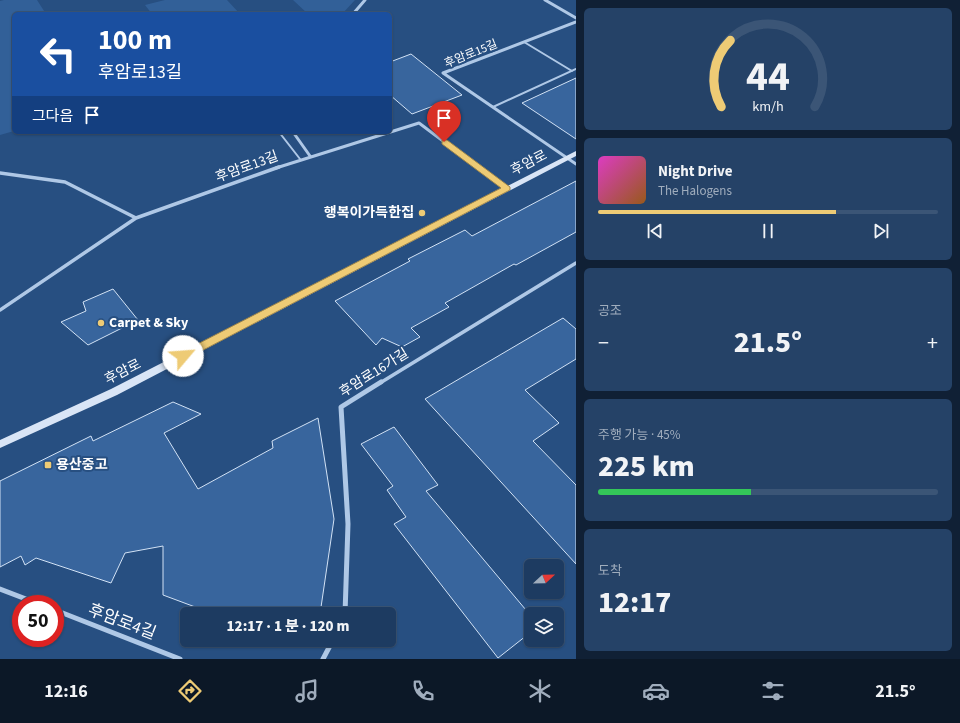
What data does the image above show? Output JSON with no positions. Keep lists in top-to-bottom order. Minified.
{"streets":{"main road":["후암로"],"street":["후암로15길","후암로13길","후암로16가길","후암로4길"]},"crossings":[["후암로15길","후암로"],["후암로","후암로13길"]],"places":{"other":["행복이가득한집","Carpet & Sky"],"transit":["용산중고"]},"north":"right","page":{"turn":["100 m","후암로13길"],"then":"그다음","song":["Night Drive","The Halogens"],"tile":["공조",["주행 가능 · 45%","225 km"],["도착","12:17"]],"heat":["−","21.5°","+"],"limit":"50","trip":"12:17 · 1 분 · 120 m","tabs":["12:16","21.5°"],"gauge":["44","km/h"]}}
